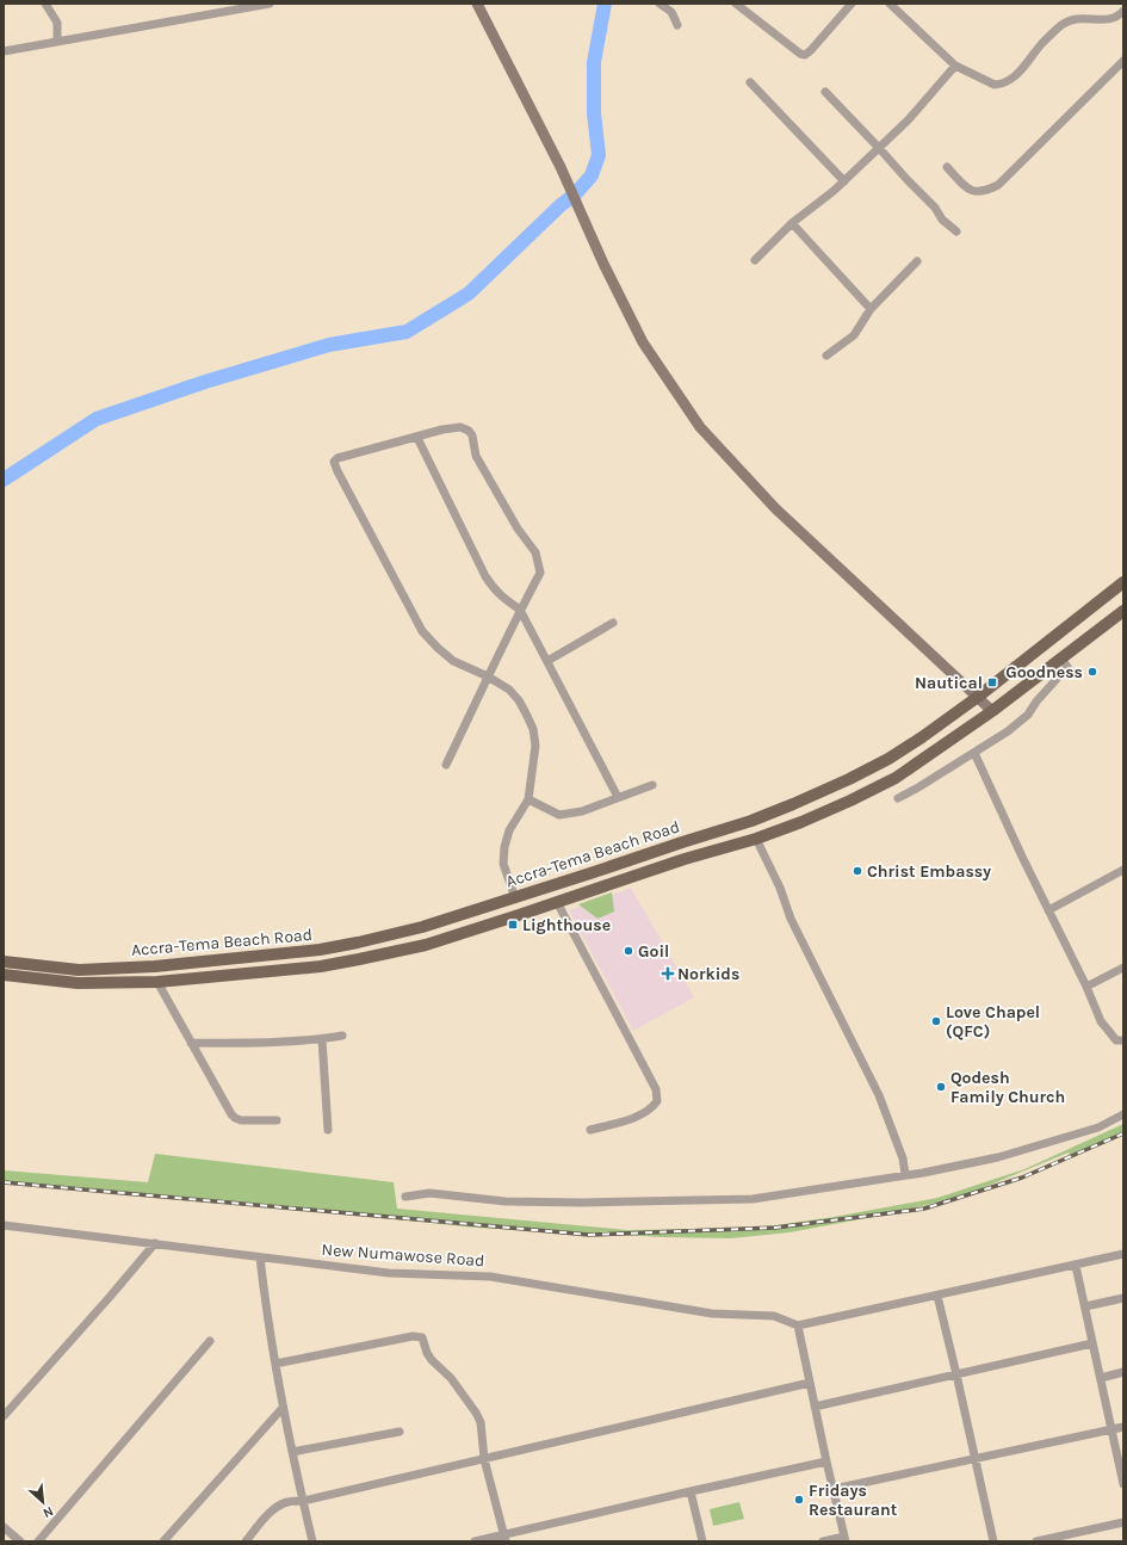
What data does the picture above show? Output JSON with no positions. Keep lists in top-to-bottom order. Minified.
{"streets":{"main road":["Accra-Tema Beach Road"],"street":["New Numawose Road"]},"places":{"other":["Goodness","Christ Embassy","Goil","Love Chapel (QFC)","Qodesh Family Church","Fridays Restaurant"],"transit":["Nautical","Lighthouse"],"health":["Norkids"]},"north":"bottom right"}
